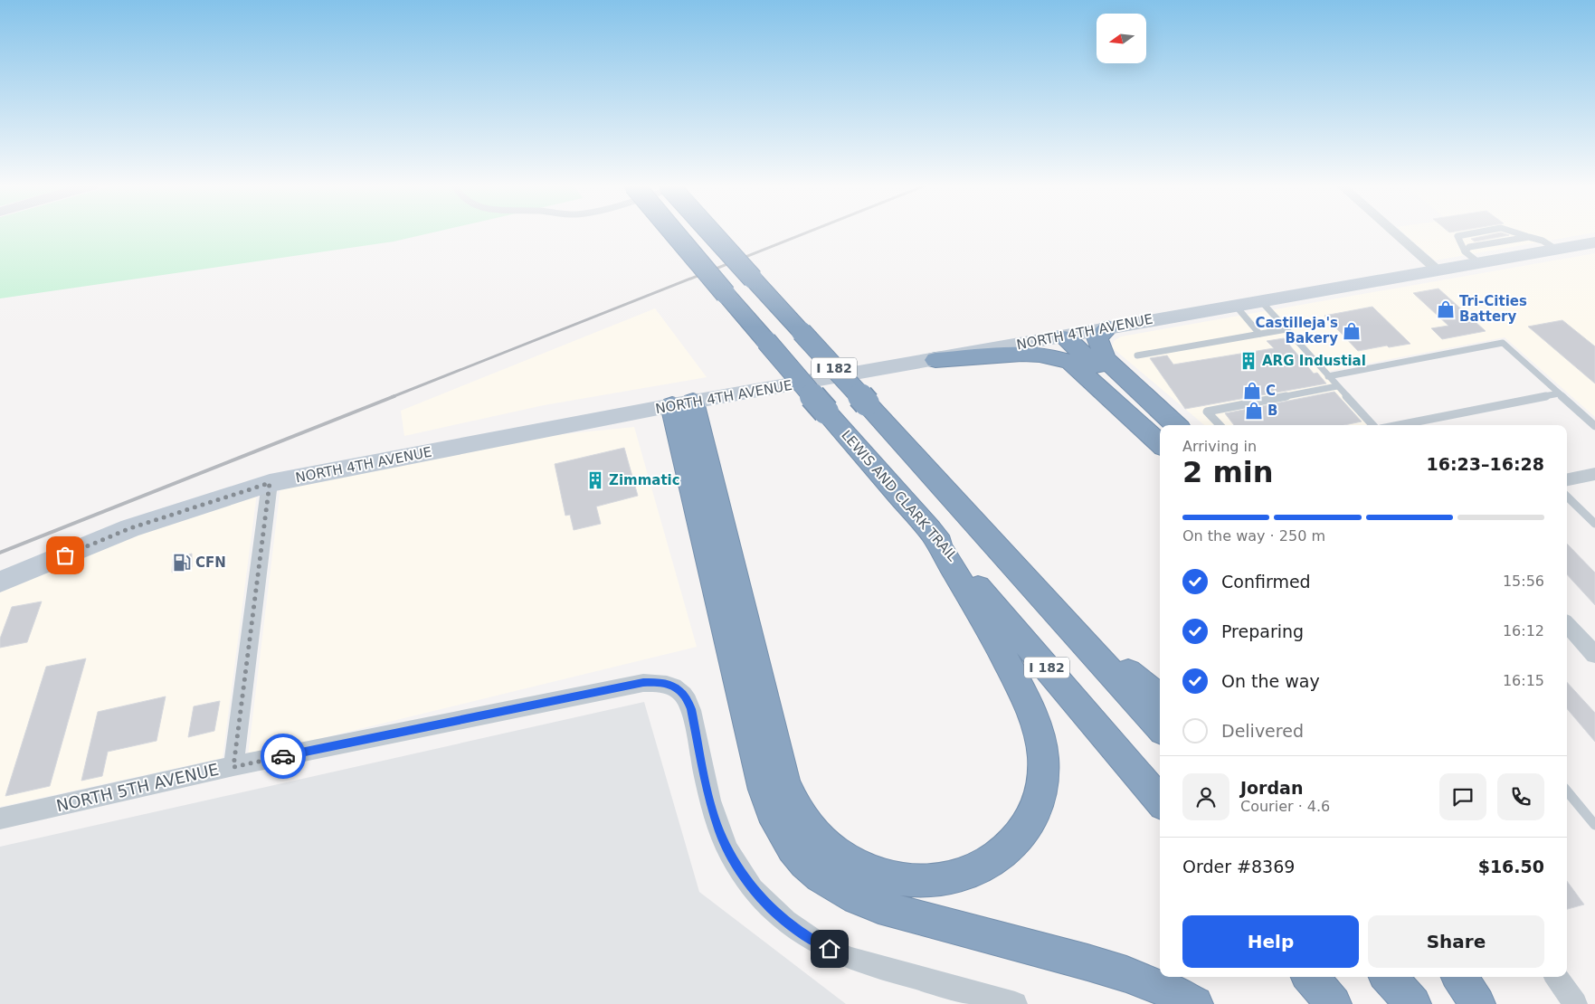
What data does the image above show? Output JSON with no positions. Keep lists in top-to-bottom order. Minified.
{"streets":{"highway":["I 182","LEWIS AND CLARK TRAIL"],"main road":["NORTH 4TH AVENUE"],"street":["NORTH 5TH AVENUE"]},"places":{"shop":["Tri-Cities Battery","Castilleja's Bakery","C","B"],"building":["ARG Industial","Zimmatic"],"fuel station":["CFN"]},"north":"left","page":{"heading":["2 min","Arriving in","16:23–16:28"],"panel":["Jordan","Courier · 4.6","Order #8369","$16.50"],"bar":"On the way · 250 m","list":[["Confirmed","15:56"],["Preparing","16:12"],["On the way","16:15"],"Delivered"],"buttons":["Help","Share"]}}
